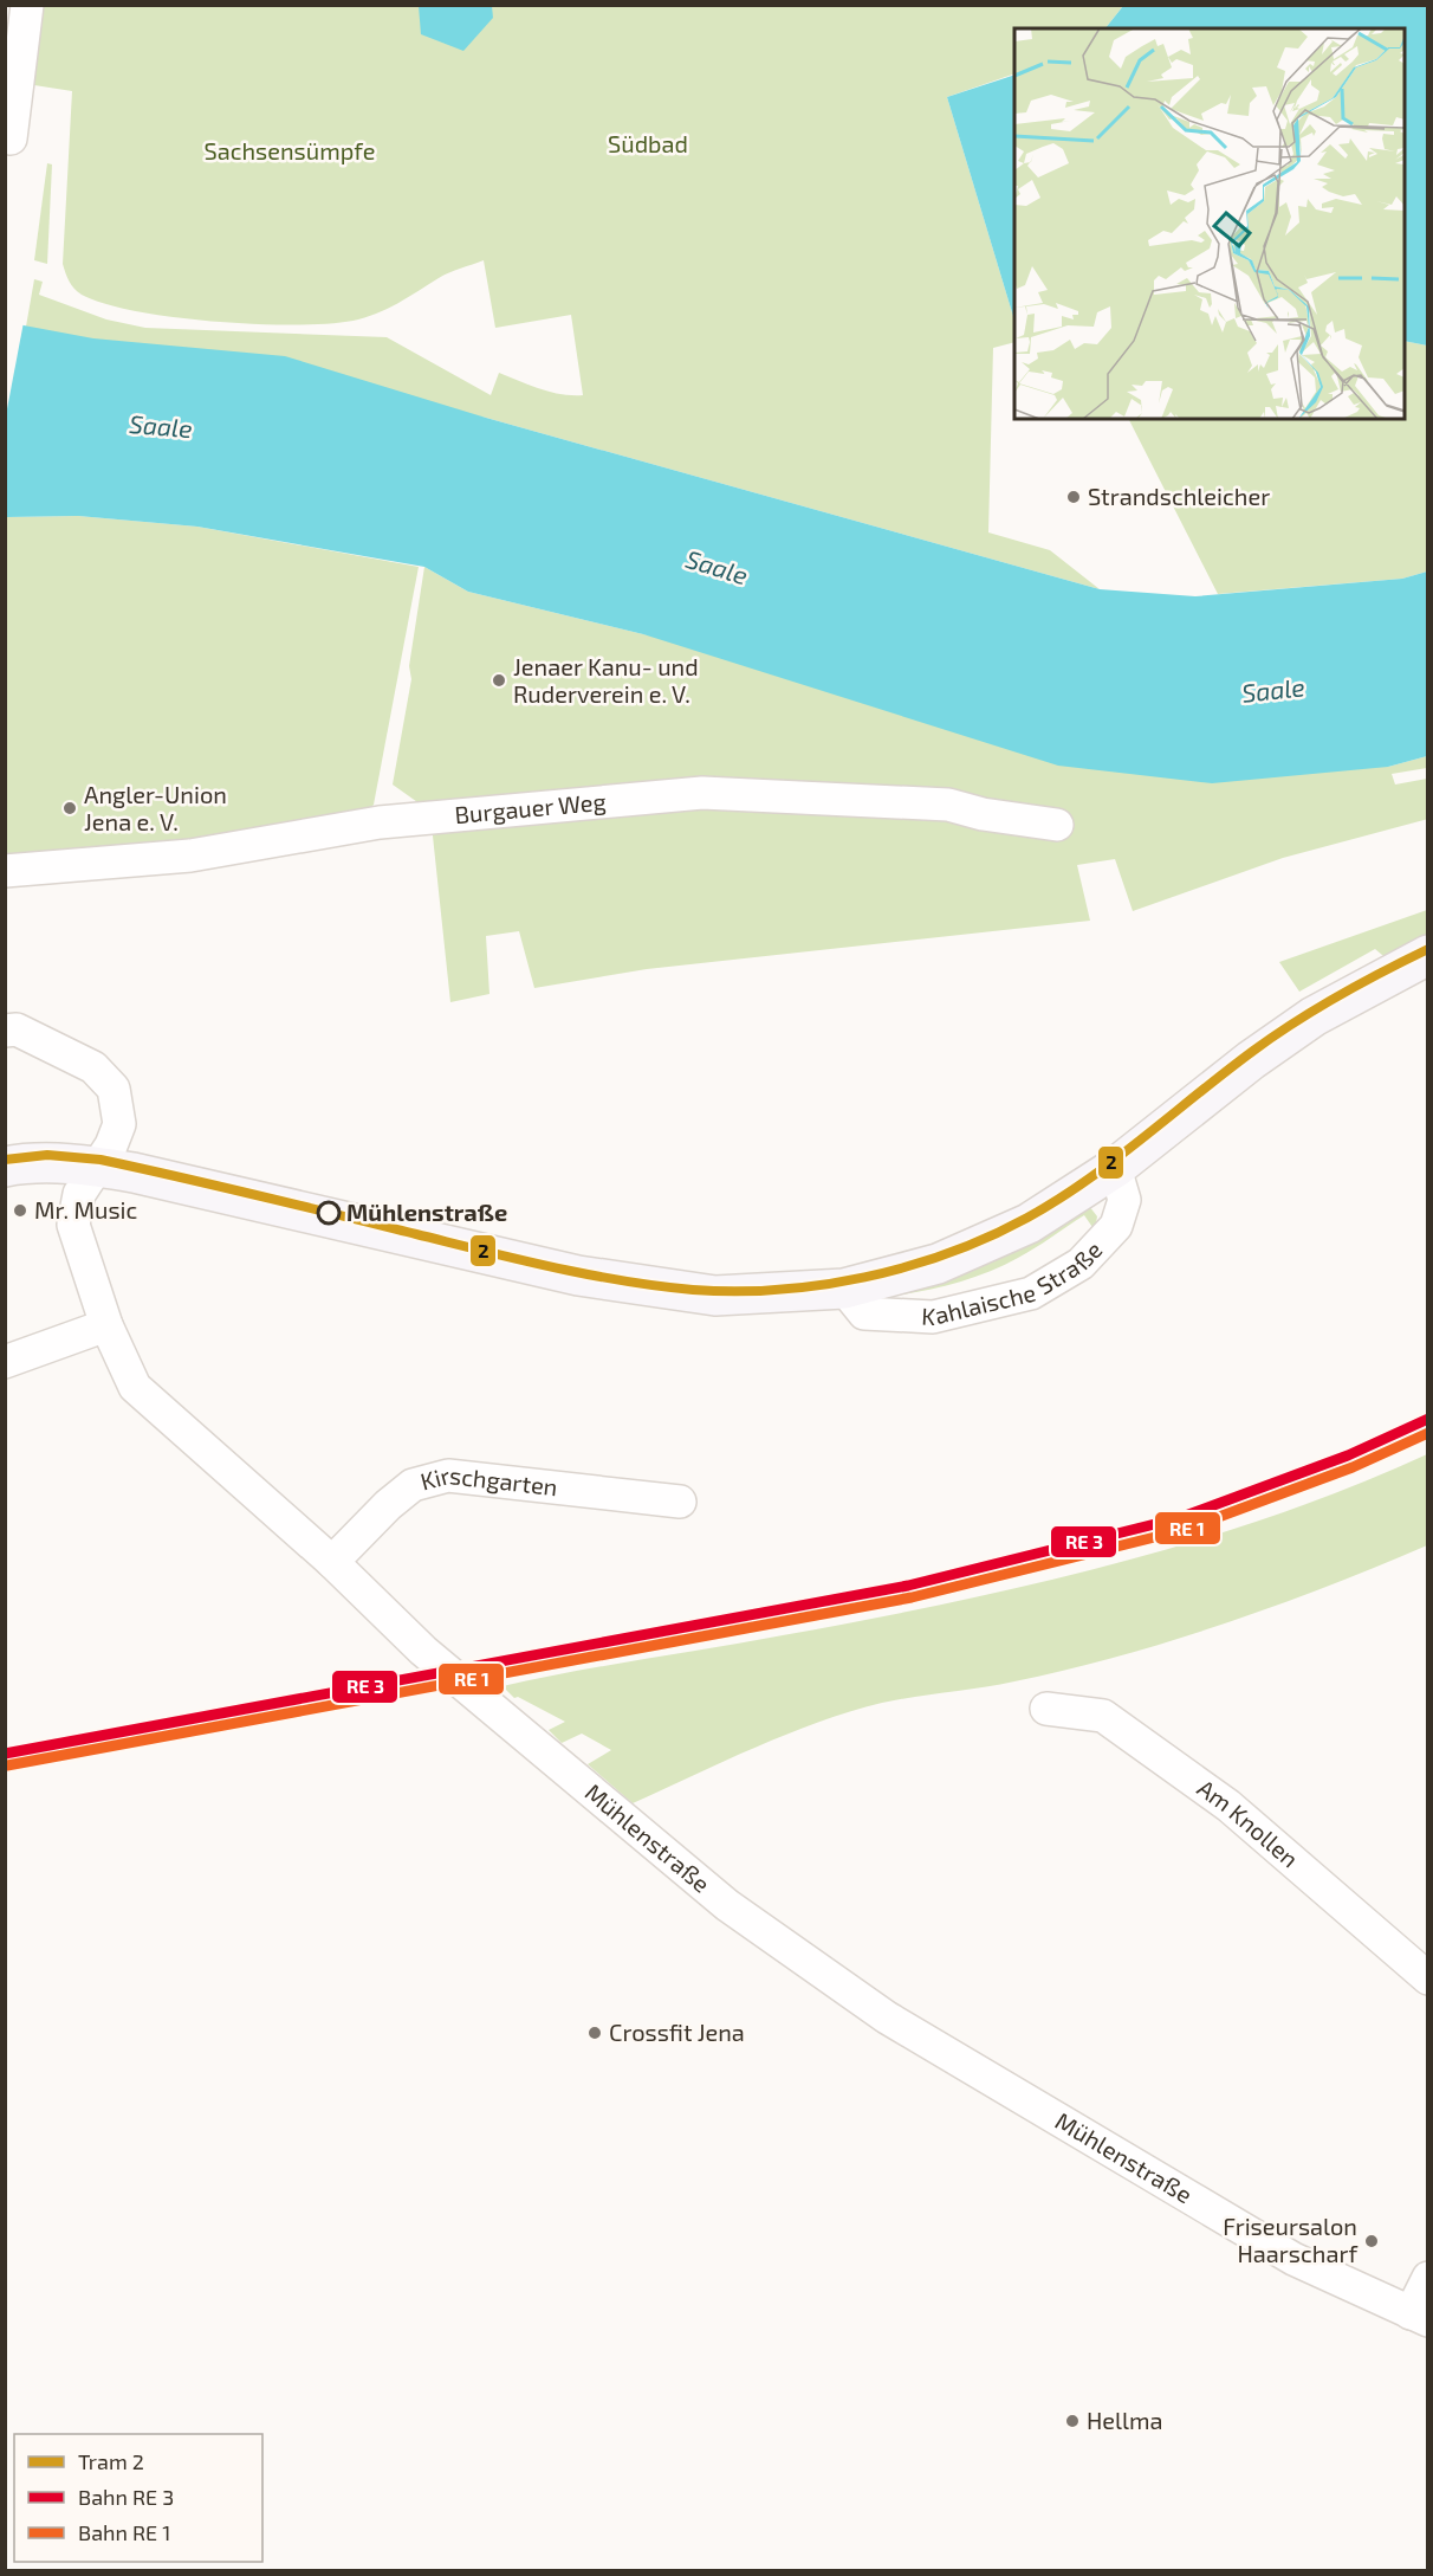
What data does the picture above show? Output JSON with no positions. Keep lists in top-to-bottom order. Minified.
{"streets":{"main road":["Kahlaische Straße"],"street":["Burgauer Weg","Kirschgarten","Am Knollen","Mühlenstraße"]},"crossings":[["Kahlaische Straße","Mühlenstraße"],["Kirschgarten","Mühlenstraße"]],"water":["Saale"],"parks":["Südbad","Sachsensümpfe"],"places":["Strandschleicher","Jenaer Kanu- und Ruderverein e. V.","Angler-Union Jena e. V.","Mr. Music","Mühlenstraße","Crossfit Jena","Friseursalon Haarscharf","Hellma"],"lines":["tram line 2"],"legend":["Tram 2","Bahn RE 3","Bahn RE 1"]}
